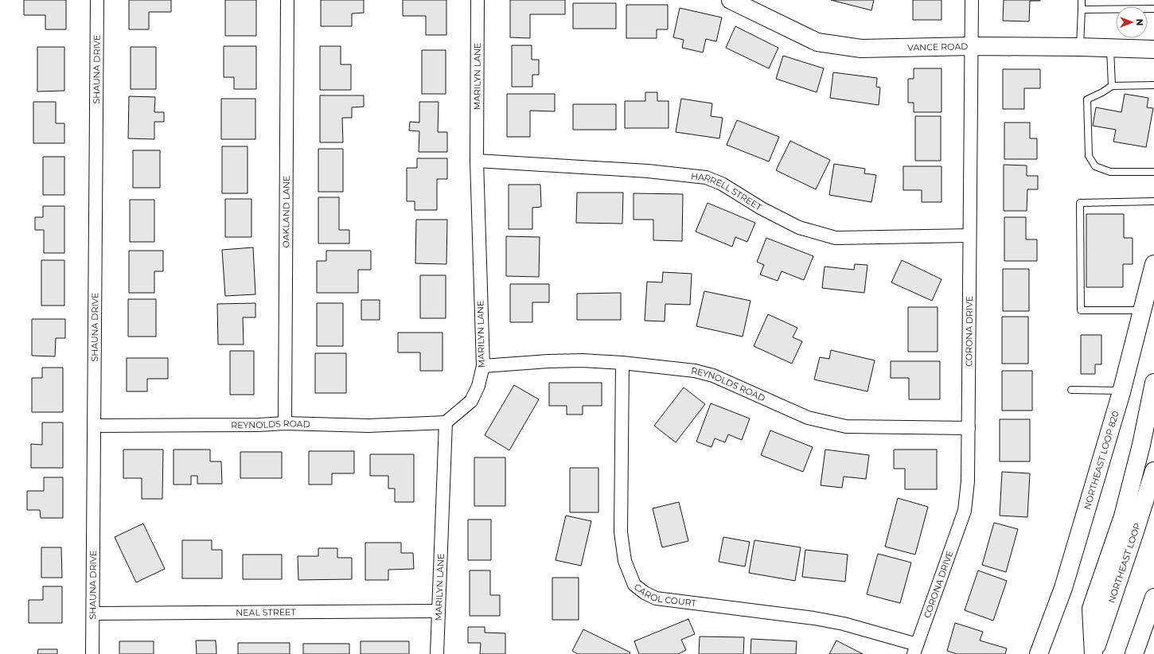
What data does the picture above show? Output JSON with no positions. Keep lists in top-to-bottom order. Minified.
{"streets":{"main road":["VANCE ROAD","NORTHEAST LOOP 820","NORTHEAST LOOP"],"street":["SHAUNA DRIVE","MARILYN LANE","HARRELL STREET","OAKLAND LANE","CORONA DRIVE","REYNOLDS ROAD","CAROL COURT","NEAL STREET"]},"crossings":[["VANCE ROAD","CORONA DRIVE"],["SHAUNA DRIVE","REYNOLDS ROAD"],["SHAUNA DRIVE","NEAL STREET"],["MARILYN LANE","HARRELL STREET"],["MARILYN LANE","REYNOLDS ROAD"],["MARILYN LANE","NEAL STREET"],["HARRELL STREET","CORONA DRIVE"],["OAKLAND LANE","REYNOLDS ROAD"],["CORONA DRIVE","REYNOLDS ROAD"],["CORONA DRIVE","CAROL COURT"],["REYNOLDS ROAD","CAROL COURT"]],"north":"right"}
